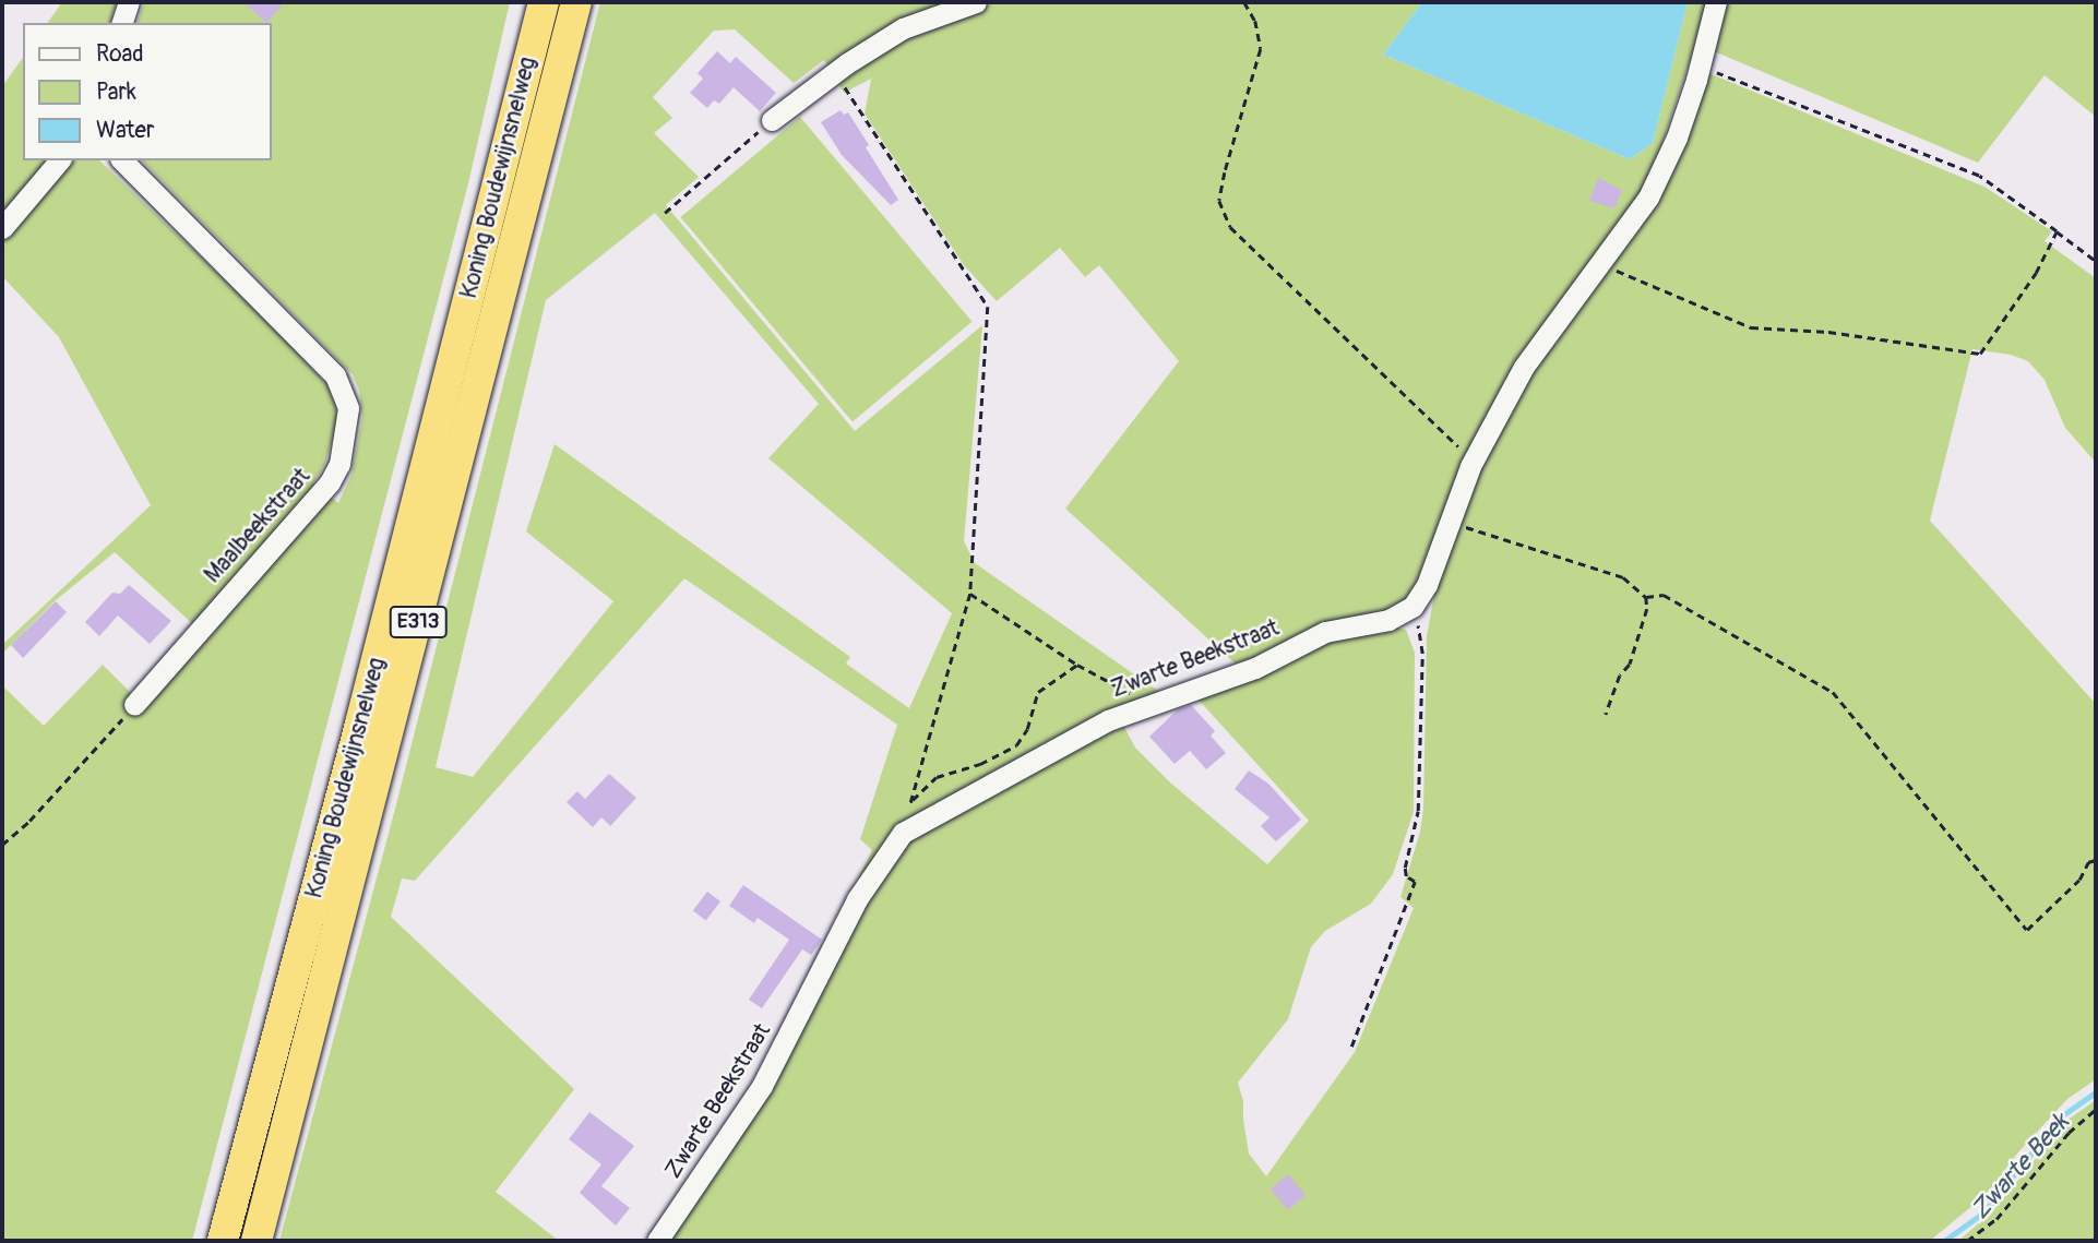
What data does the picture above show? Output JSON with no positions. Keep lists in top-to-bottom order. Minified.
{"streets":{"highway":["Koning Boudewijnsnelweg","E313"],"street":["Maalbeekstraat","Zwarte Beekstraat"]},"water":["Zwarte Beek"],"legend":["Road","Park","Water"]}
